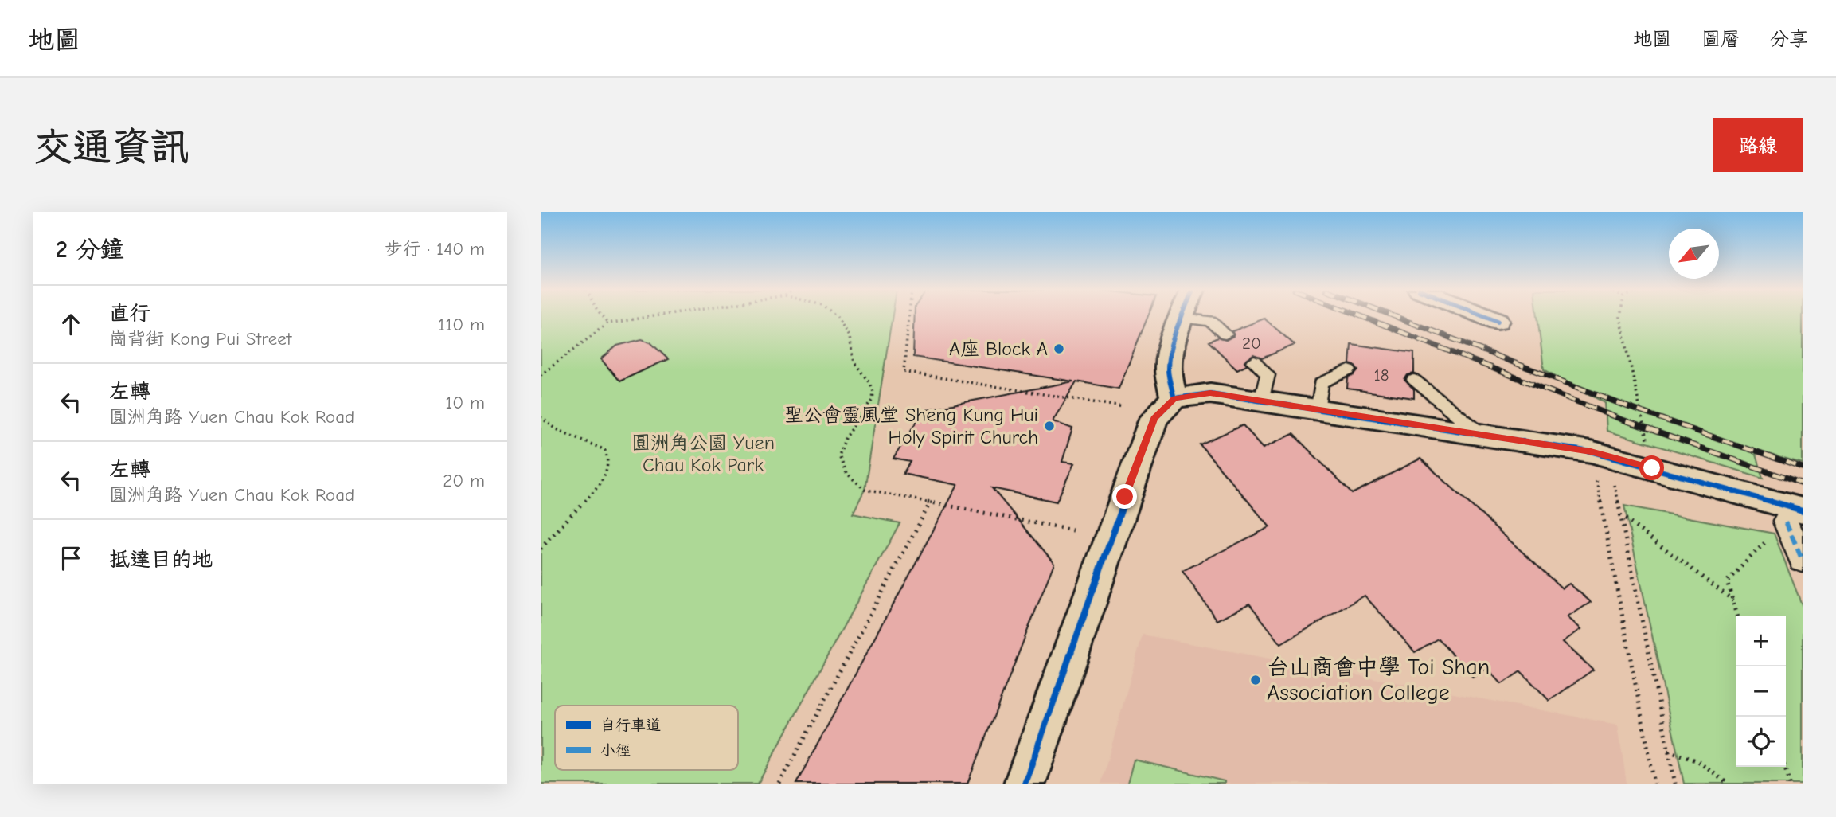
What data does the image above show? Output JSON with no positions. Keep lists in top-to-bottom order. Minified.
{"parks":["圓洲角公園 Yuen Chau Kok Park"],"places":["A座 Block A","聖公會靈風堂 Sheng Kung Hui Holy Spirit Church","台山商會中學 Toi Shan Association College"],"house_numbers":["20","18"],"legend":["自行車道","小徑"],"north":"bottom left","page":{"header":"地圖","nav":["地圖","圖層","分享"],"buttons":"路線","title":"交通資訊","heading":["2 分鐘","步行 · 140 m"],"list":[["直行","崗背街 Kong Pui Street","110 m"],["左轉","圓洲角路 Yuen Chau Kok Road","10 m"],["左轉","圓洲角路 Yuen Chau Kok Road","20 m"],"抵達目的地"],"map_buttons":["+","−"]}}
